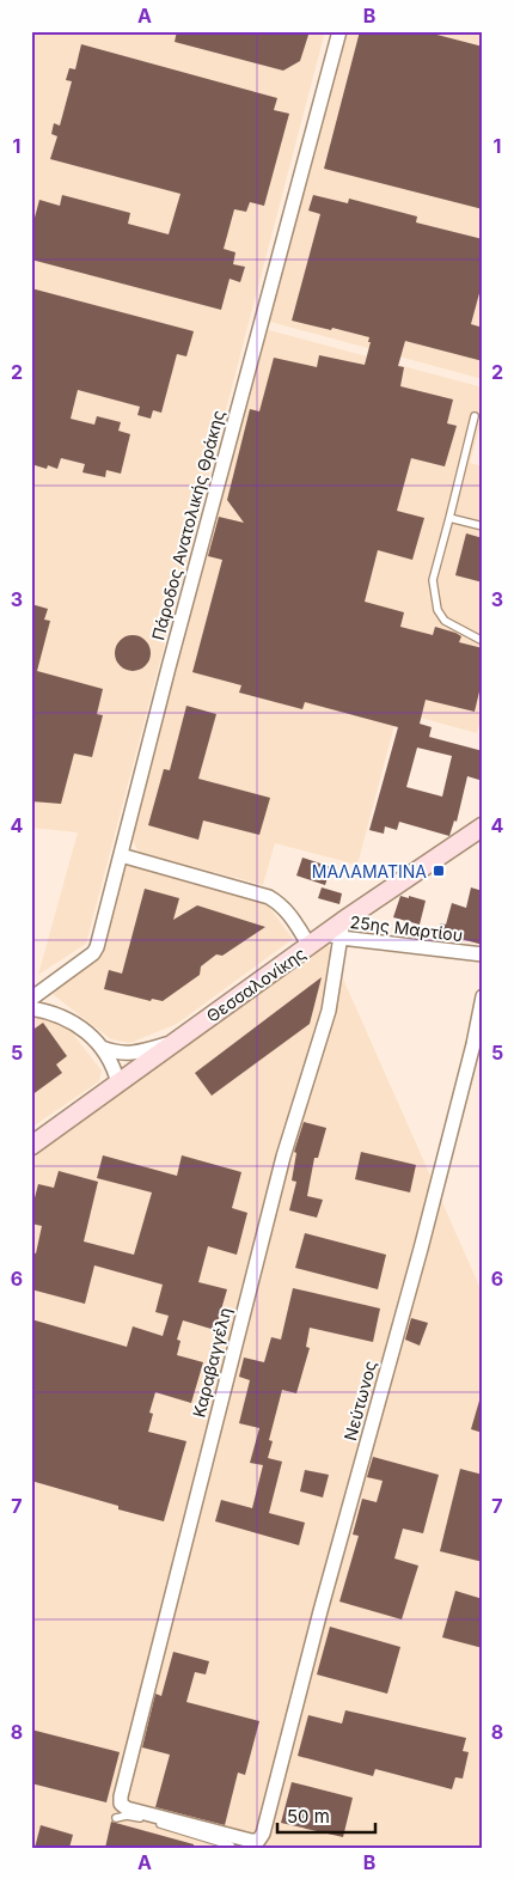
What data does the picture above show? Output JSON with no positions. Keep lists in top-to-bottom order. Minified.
{"streets":{"main road":["Θεσσαλονίκης"],"street":["Πάροδος Ανατολικής Θράκης","25ης Μαρτίου","Καραβαγγέλη","Νεύτωνος"]},"crossings":[["25ης Μαρτίου","Θεσσαλονίκης"],["25ης Μαρτίου","Καραβαγγέλη"],["Θεσσαλονίκης","Καραβαγγέλη"],["Καραβαγγέλη","Νεύτωνος"]],"places":{"transit":["ΜΑΛΑΜΑΤΙΝΑ"]},"scale_bar":"50 m","grid":{"columns":["A","B"],"rows":["1","2","3","4","5","6","7","8"]}}
